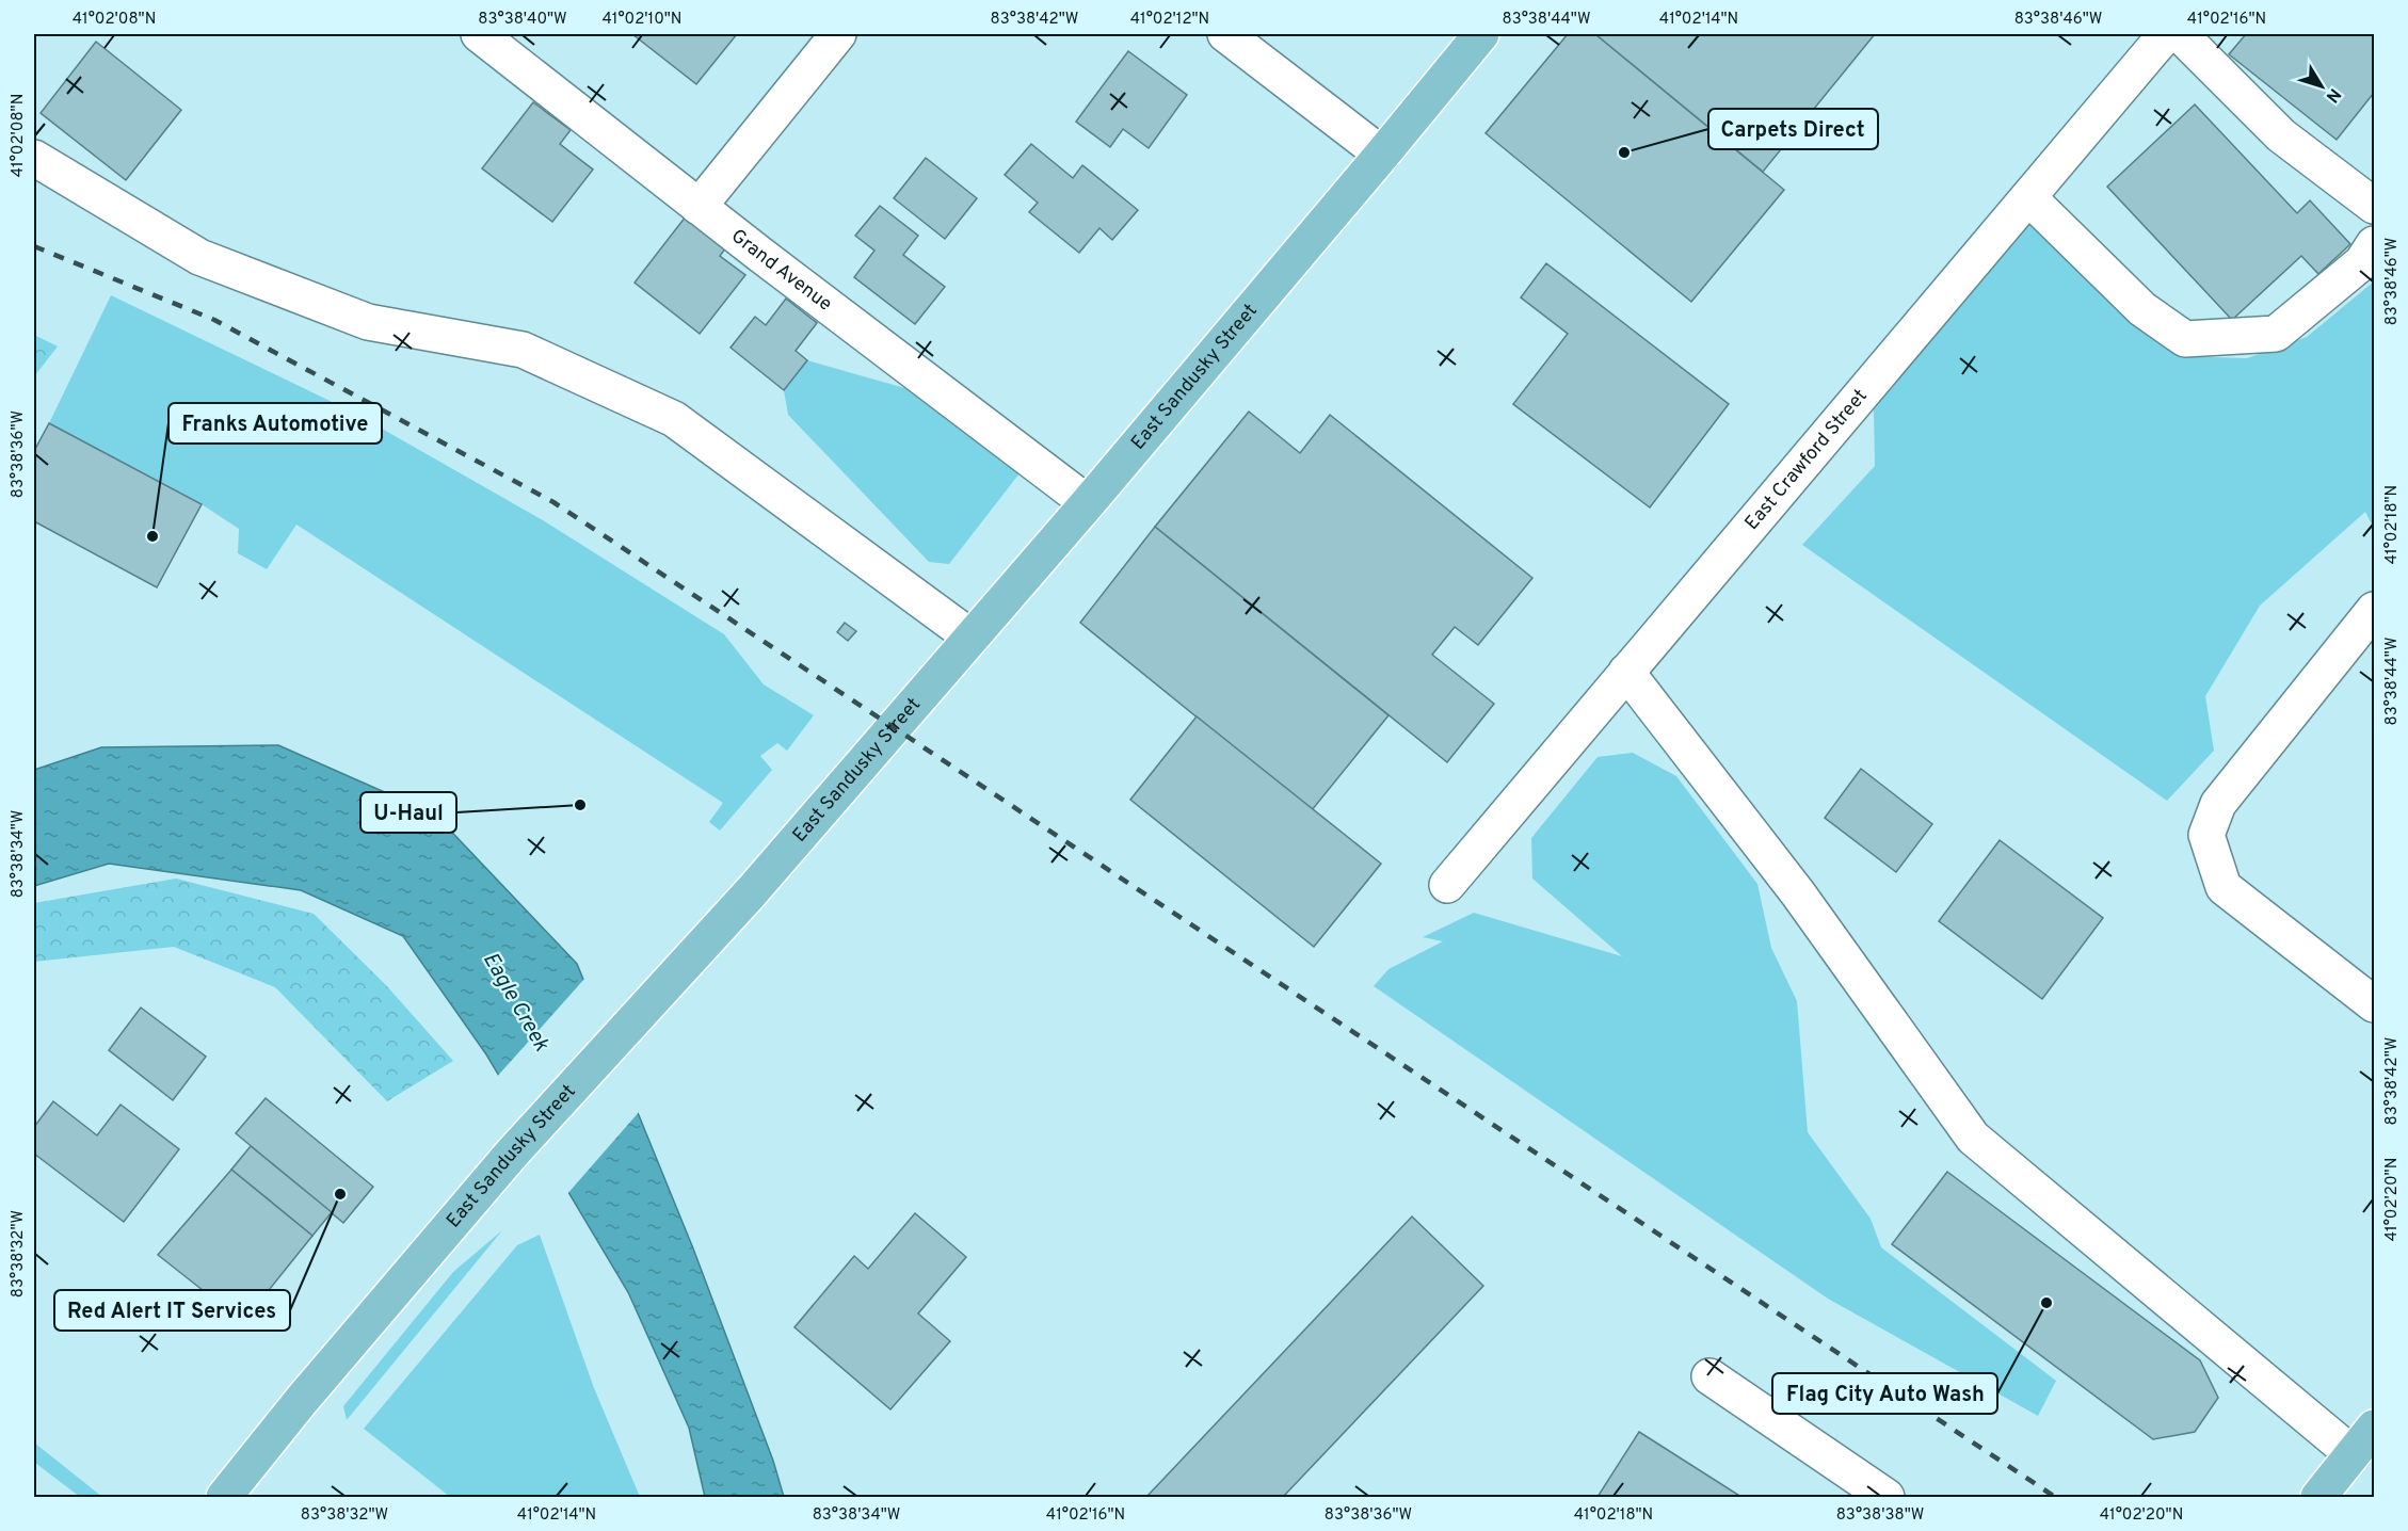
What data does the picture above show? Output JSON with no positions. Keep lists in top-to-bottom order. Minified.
{"streets":{"main road":["East Sandusky Street"],"street":["Grand Avenue","East Crawford Street"]},"crossings":[["Grand Avenue","East Sandusky Street"]],"water":["Eagle Creek"],"places":["Carpets Direct","Franks Automotive","U-Haul","Red Alert IT Services","Flag City Auto Wash"],"north":"bottom right","coordinates":["41°02'08\"N","83°38'40\"W","41°02'10\"N","83°38'42\"W","41°02'12\"N","83°38'44\"W","41°02'14\"N","83°38'46\"W","41°02'16\"N","83°38'36\"W","41°02'18\"N","83°38'34\"W","41°02'20\"N","83°38'32\"W","83°38'38\"W"]}
